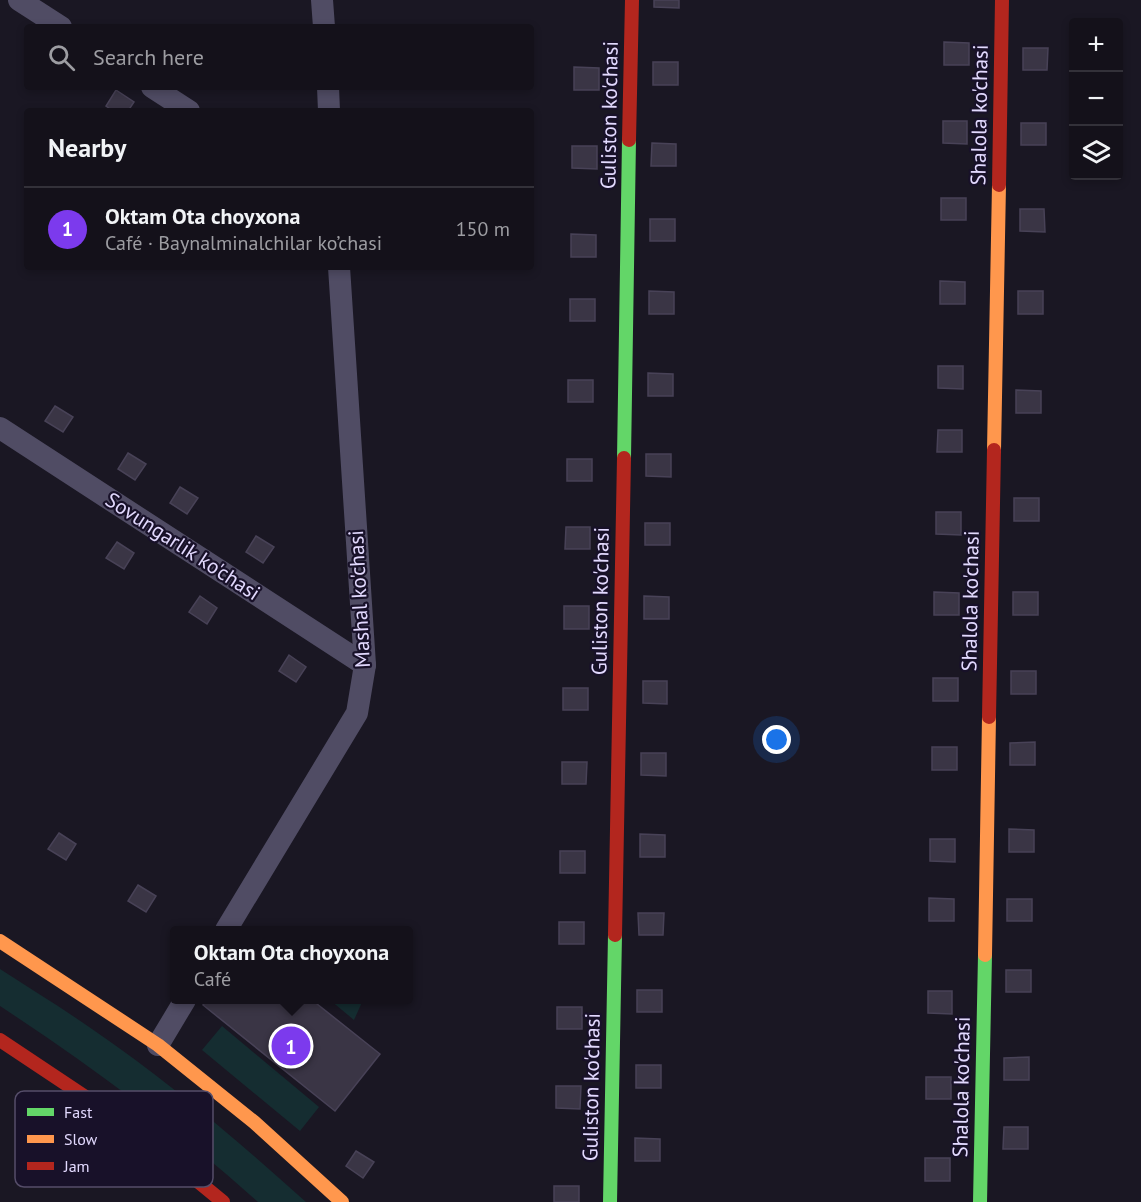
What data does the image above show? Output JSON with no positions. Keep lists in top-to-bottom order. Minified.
{"streets":{"street":["Guliston ko'chasi","Shalola ko'chasi","Sovungarlik ko'chasi","Mashal ko'chasi"]},"crossings":[["Sovungarlik ko'chasi","Mashal ko'chasi"]],"legend":["Fast","Slow","Jam"],"page":{"map_buttons":["+","−"],"search":"Search here","heading":"Nearby","list":[{"mark":"1","name":"Oktam Ota choyxona","note":"Café · Baynalminalchilar ko’chasi","value":"150 m"}],"popup":["Oktam Ota choyxona","Café"],"pins":"1"}}
